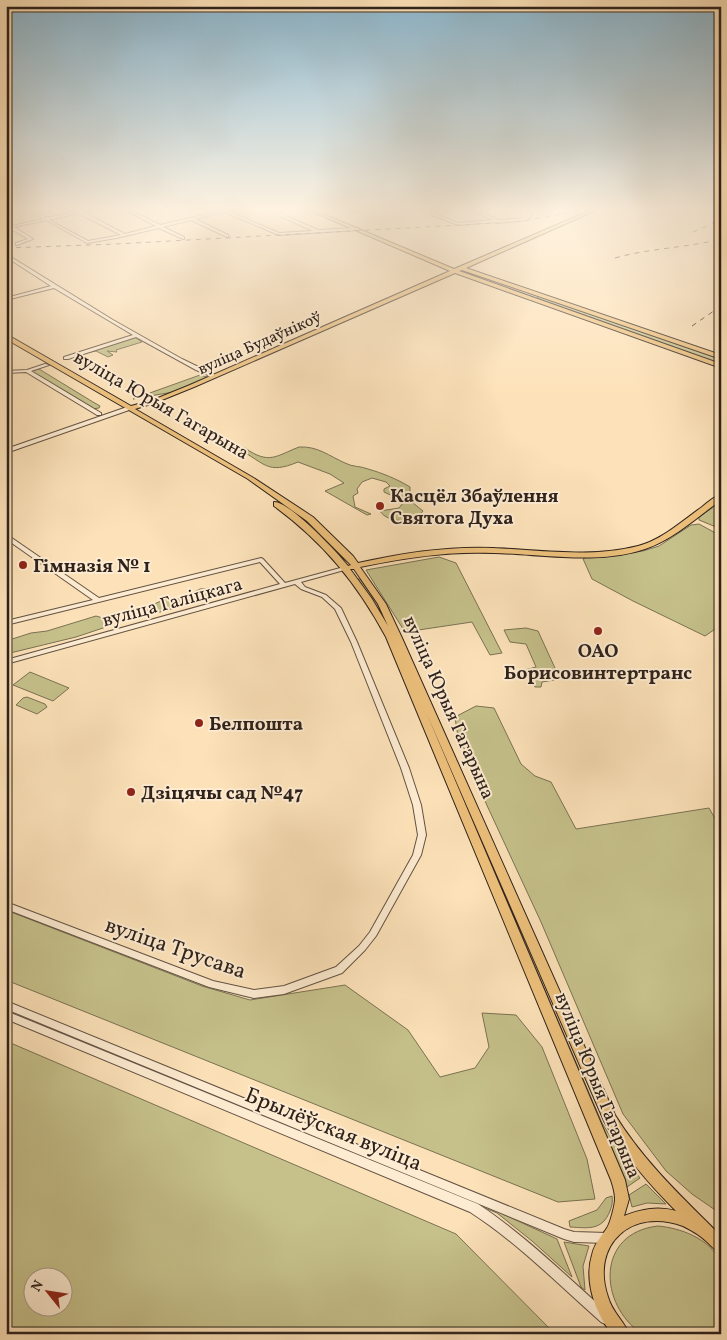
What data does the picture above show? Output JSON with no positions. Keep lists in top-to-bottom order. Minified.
{"streets":{"main road":["вуліца Будаўнікоў","вуліца Юрыя Гагарына"],"street":["вуліца Галіцкага","вуліца Трусава","Брылёўская вуліца"]},"crossings":[["вуліца Будаўнікоў","вуліца Юрыя Гагарына"],["вуліца Юрыя Гагарына","вуліца Галіцкага"],["вуліца Юрыя Гагарына","Брылёўская вуліца"],["вуліца Галіцкага","вуліца Трусава"]],"places":["Касцёл Збаўлення Святога Духа","Гімназія № 1","ОАО Борисовинтертранс","Белпошта","Дзіцячы сад №47"],"north":"top left"}
